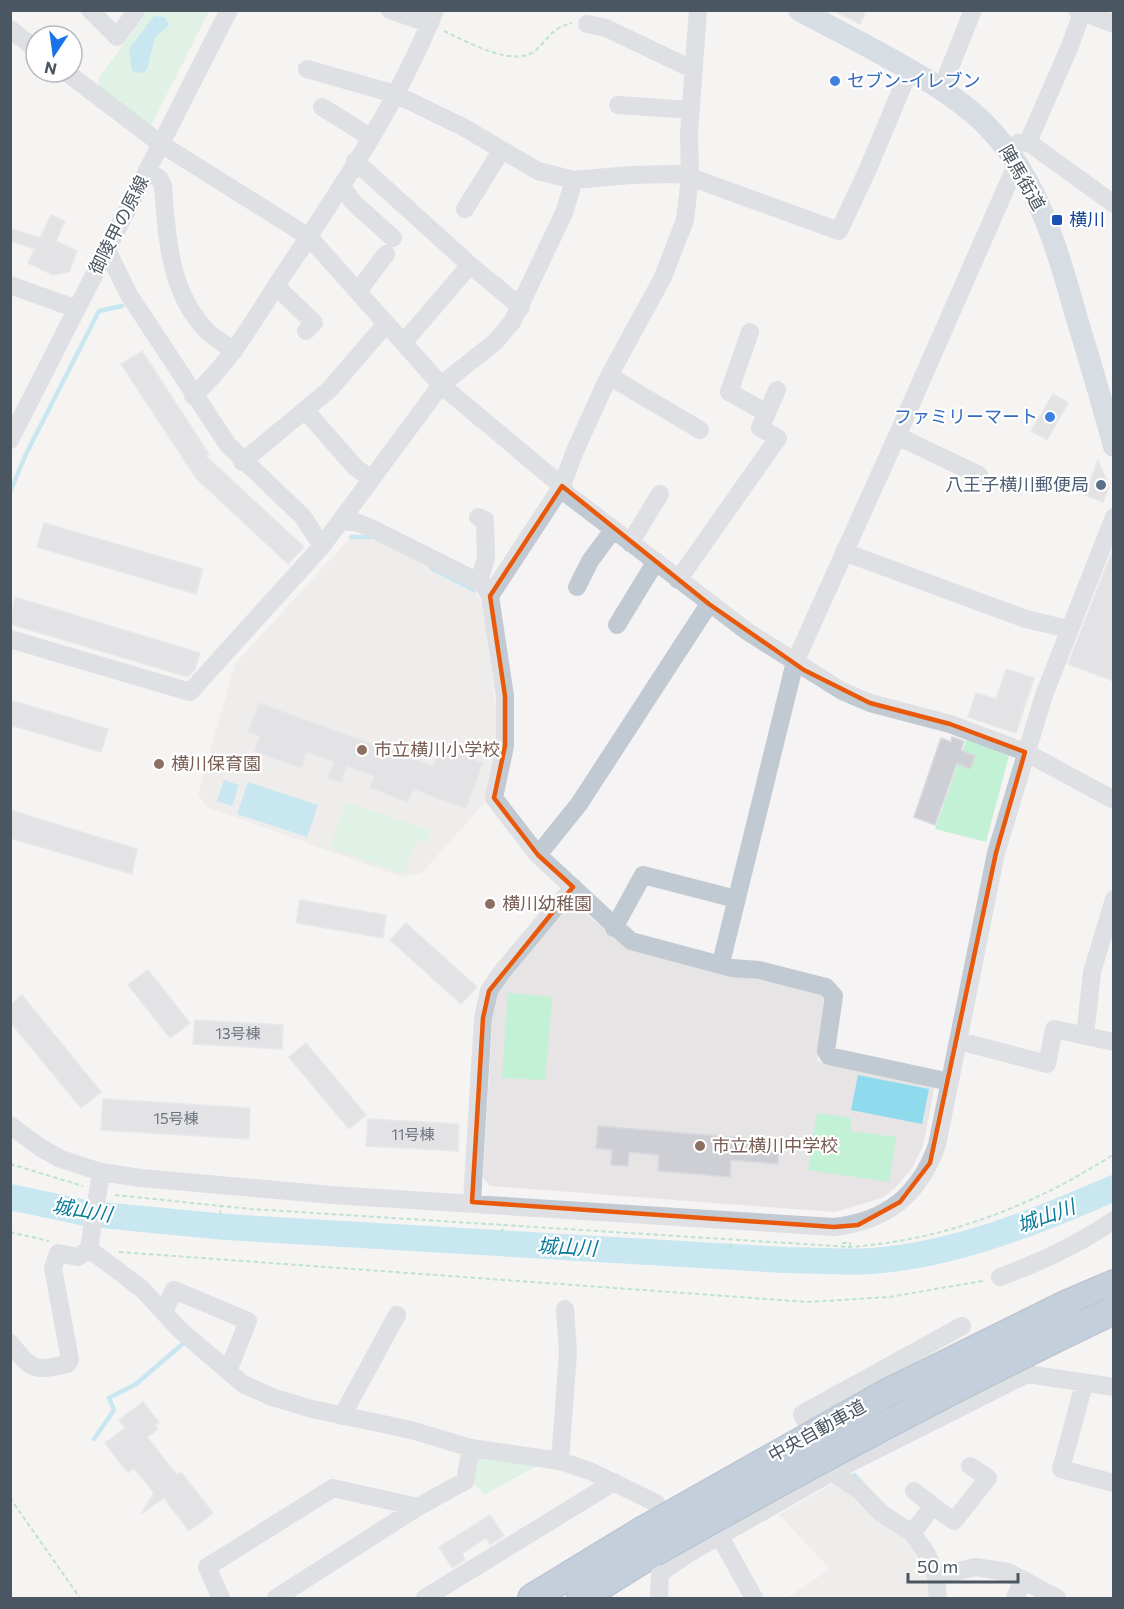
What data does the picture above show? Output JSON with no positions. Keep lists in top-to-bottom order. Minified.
{"streets":{"highway":["中央自動車道"],"main road":["陣馬街道"],"street":["御陵甲の原線"]},"water":["城山川"],"places":{"other":["セブン-イレブン","ファミリーマート","八王子横川郵便局","市立横川小学校","横川保育園","横川幼稚園","市立横川中学校"],"transit":["横川"]},"house_numbers":["13号棟","15号棟","11号棟"],"scale_bar":"50 m","north":"bottom"}
